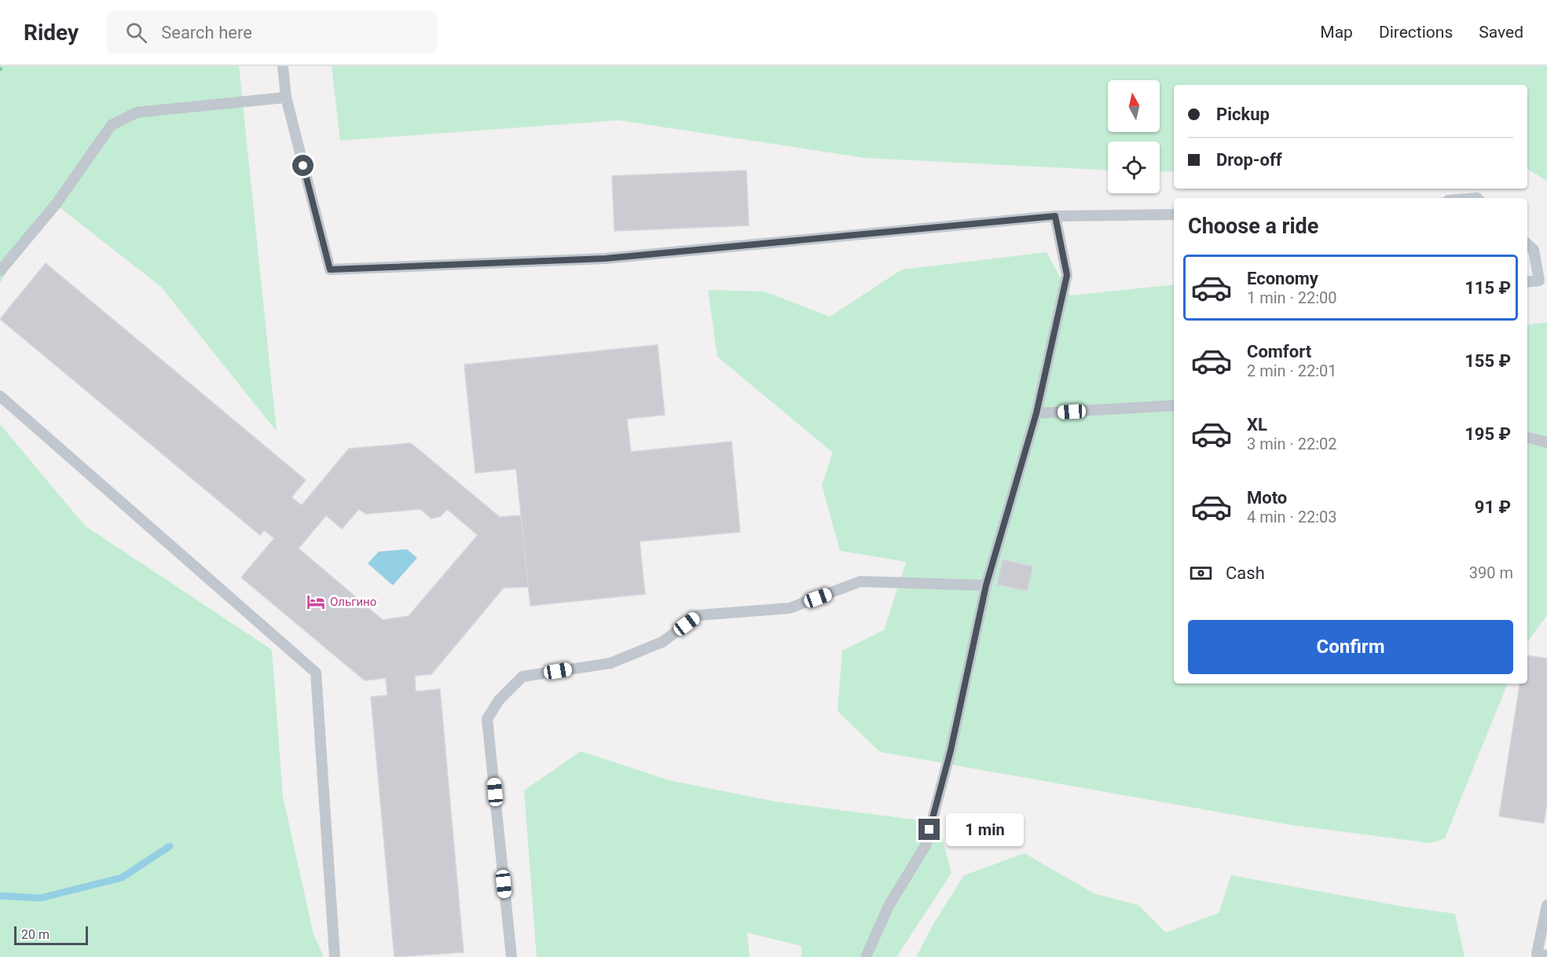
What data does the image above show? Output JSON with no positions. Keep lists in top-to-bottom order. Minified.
{"places":{"hotel":["Ольгино"]},"scale_bar":"20 m","north":"top","page":{"header":"Ridey","search":"Search here","nav":["Map","Directions","Saved"],"banner":["Pickup","Drop-off"],"heading":"Choose a ride","list":[{"name":"Economy","note":"1 min · 22:00","value":"115 ₽"},{"name":"Comfort","note":"2 min · 22:01","value":"155 ₽"},{"name":"XL","note":"3 min · 22:02","value":"195 ₽"},{"name":"Moto","note":"4 min · 22:03","value":"91 ₽"}],"pay":["Cash","390 m"],"buttons":"Confirm","bubble":"1 min","scale":"20 m"}}
